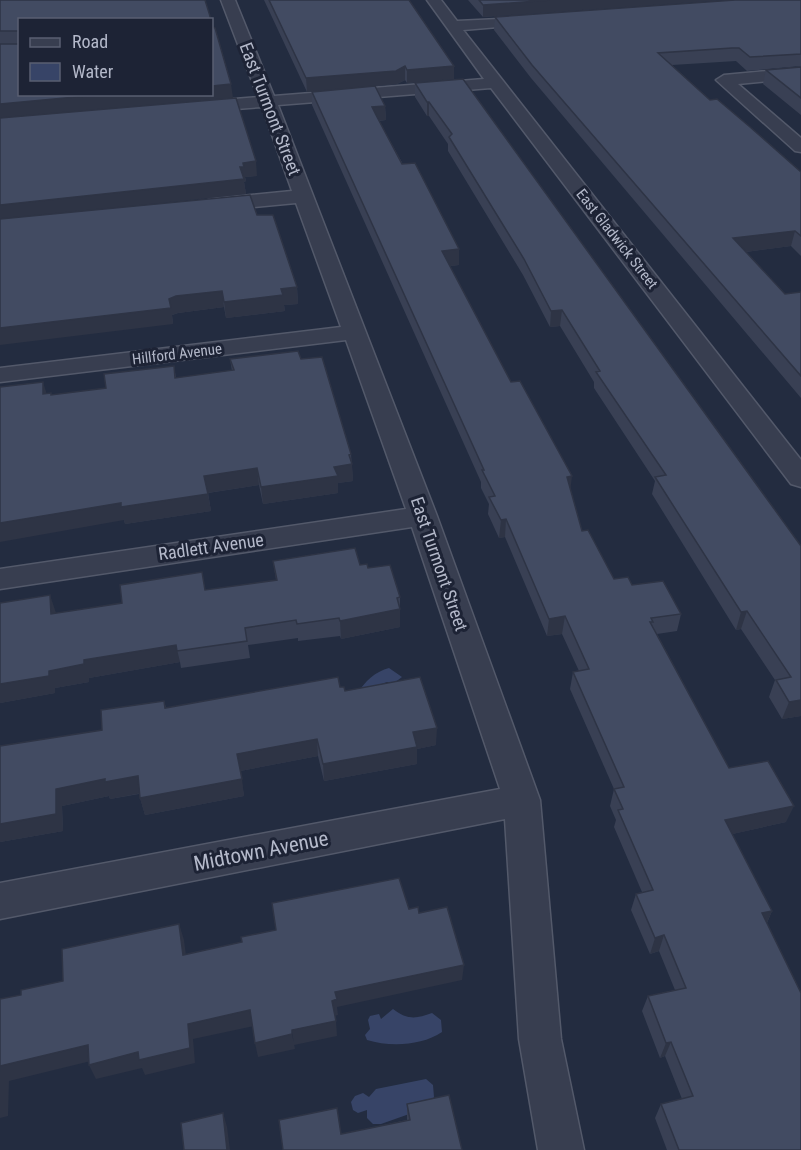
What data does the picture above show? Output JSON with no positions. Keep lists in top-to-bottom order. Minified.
{"streets":{"street":["East Turmont Street","East Gladwick Street","Hillford Avenue","Radlett Avenue","Midtown Avenue"]},"crossings":[["East Turmont Street","Hillford Avenue"],["East Turmont Street","Radlett Avenue"],["East Turmont Street","Midtown Avenue"]],"legend":["Road","Water"]}
